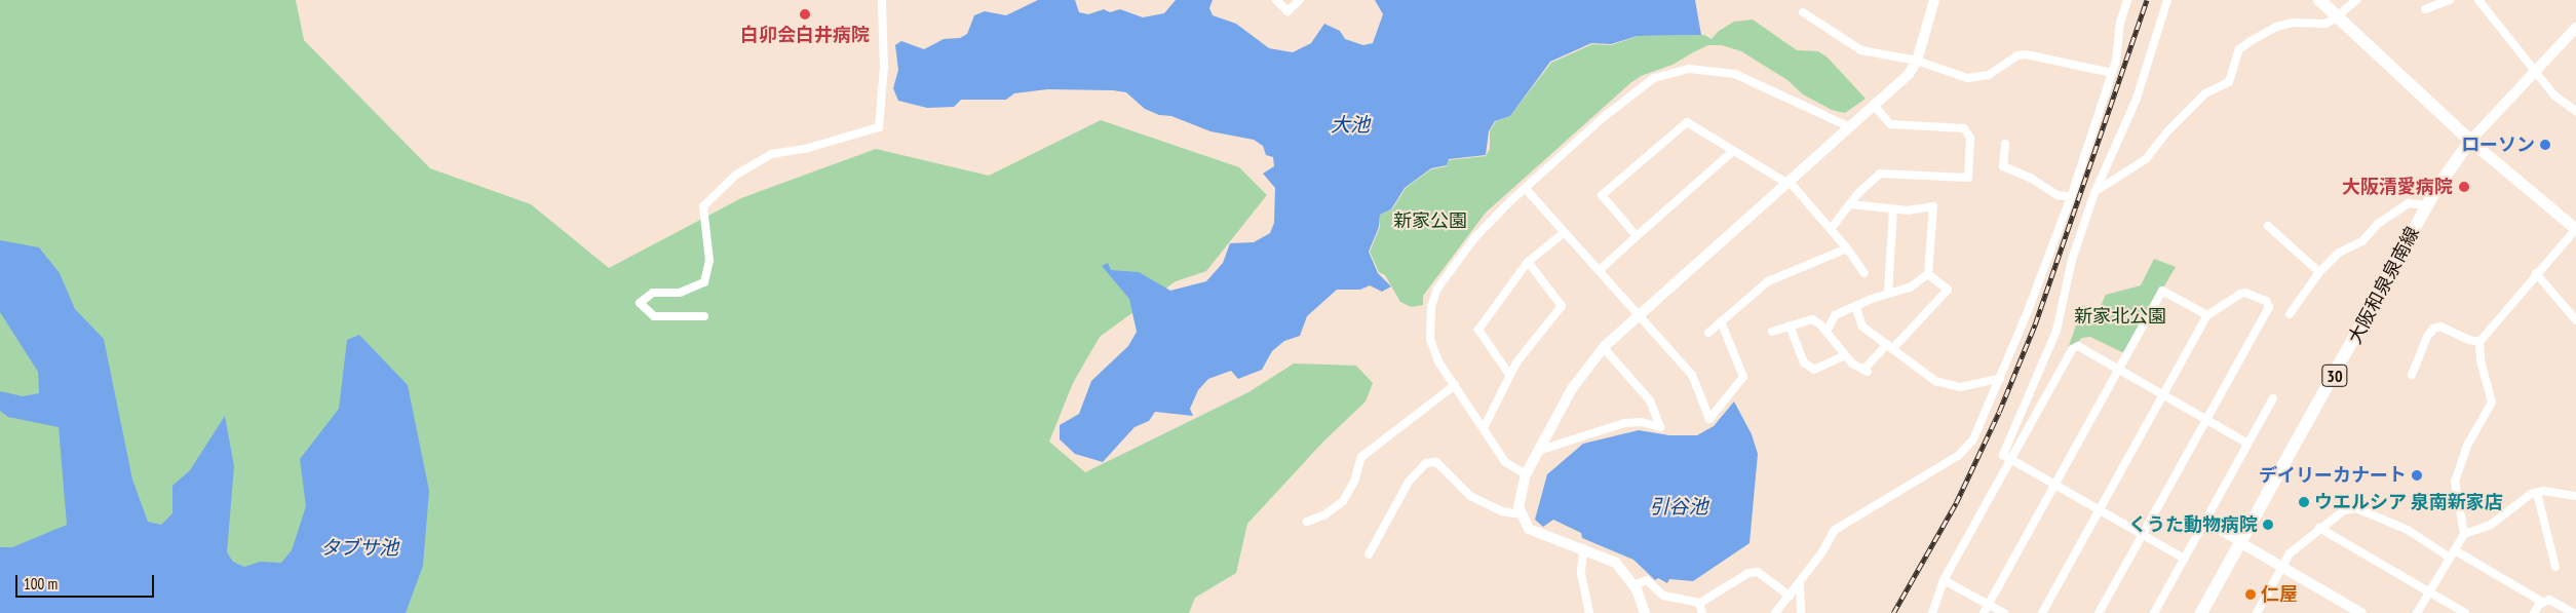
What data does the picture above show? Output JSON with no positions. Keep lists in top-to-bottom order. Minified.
{"streets":{"main road":["大阪和泉泉南線","30"]},"water":["大池","引谷池","タブサ池"],"parks":["新家公園","新家北公園"],"places":["白卯会白井病院","ローソン","大阪清愛病院","デイリーカナート","ウエルシア 泉南新家店","くうた動物病院","仁屋"],"scale_bar":"100 m"}
